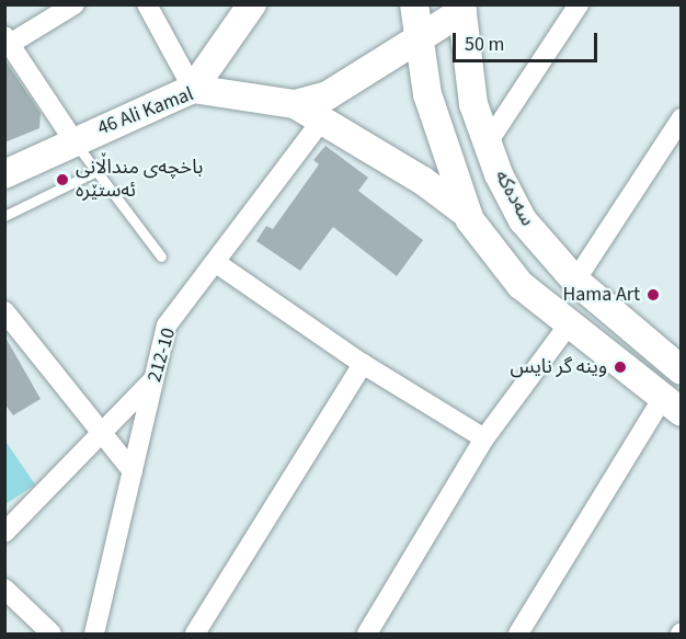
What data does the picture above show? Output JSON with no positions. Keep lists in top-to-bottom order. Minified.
{"streets":{"main road":["46 Ali Kamal","سەدەکە"],"street":["212-10"]},"crossings":[["46 Ali Kamal","سەدەکە"],["46 Ali Kamal","212-10"]],"places":["باخچەی منداڵانی ئەستێرە","Hama Art","وینه گر نایس"],"scale_bar":"50 m"}
